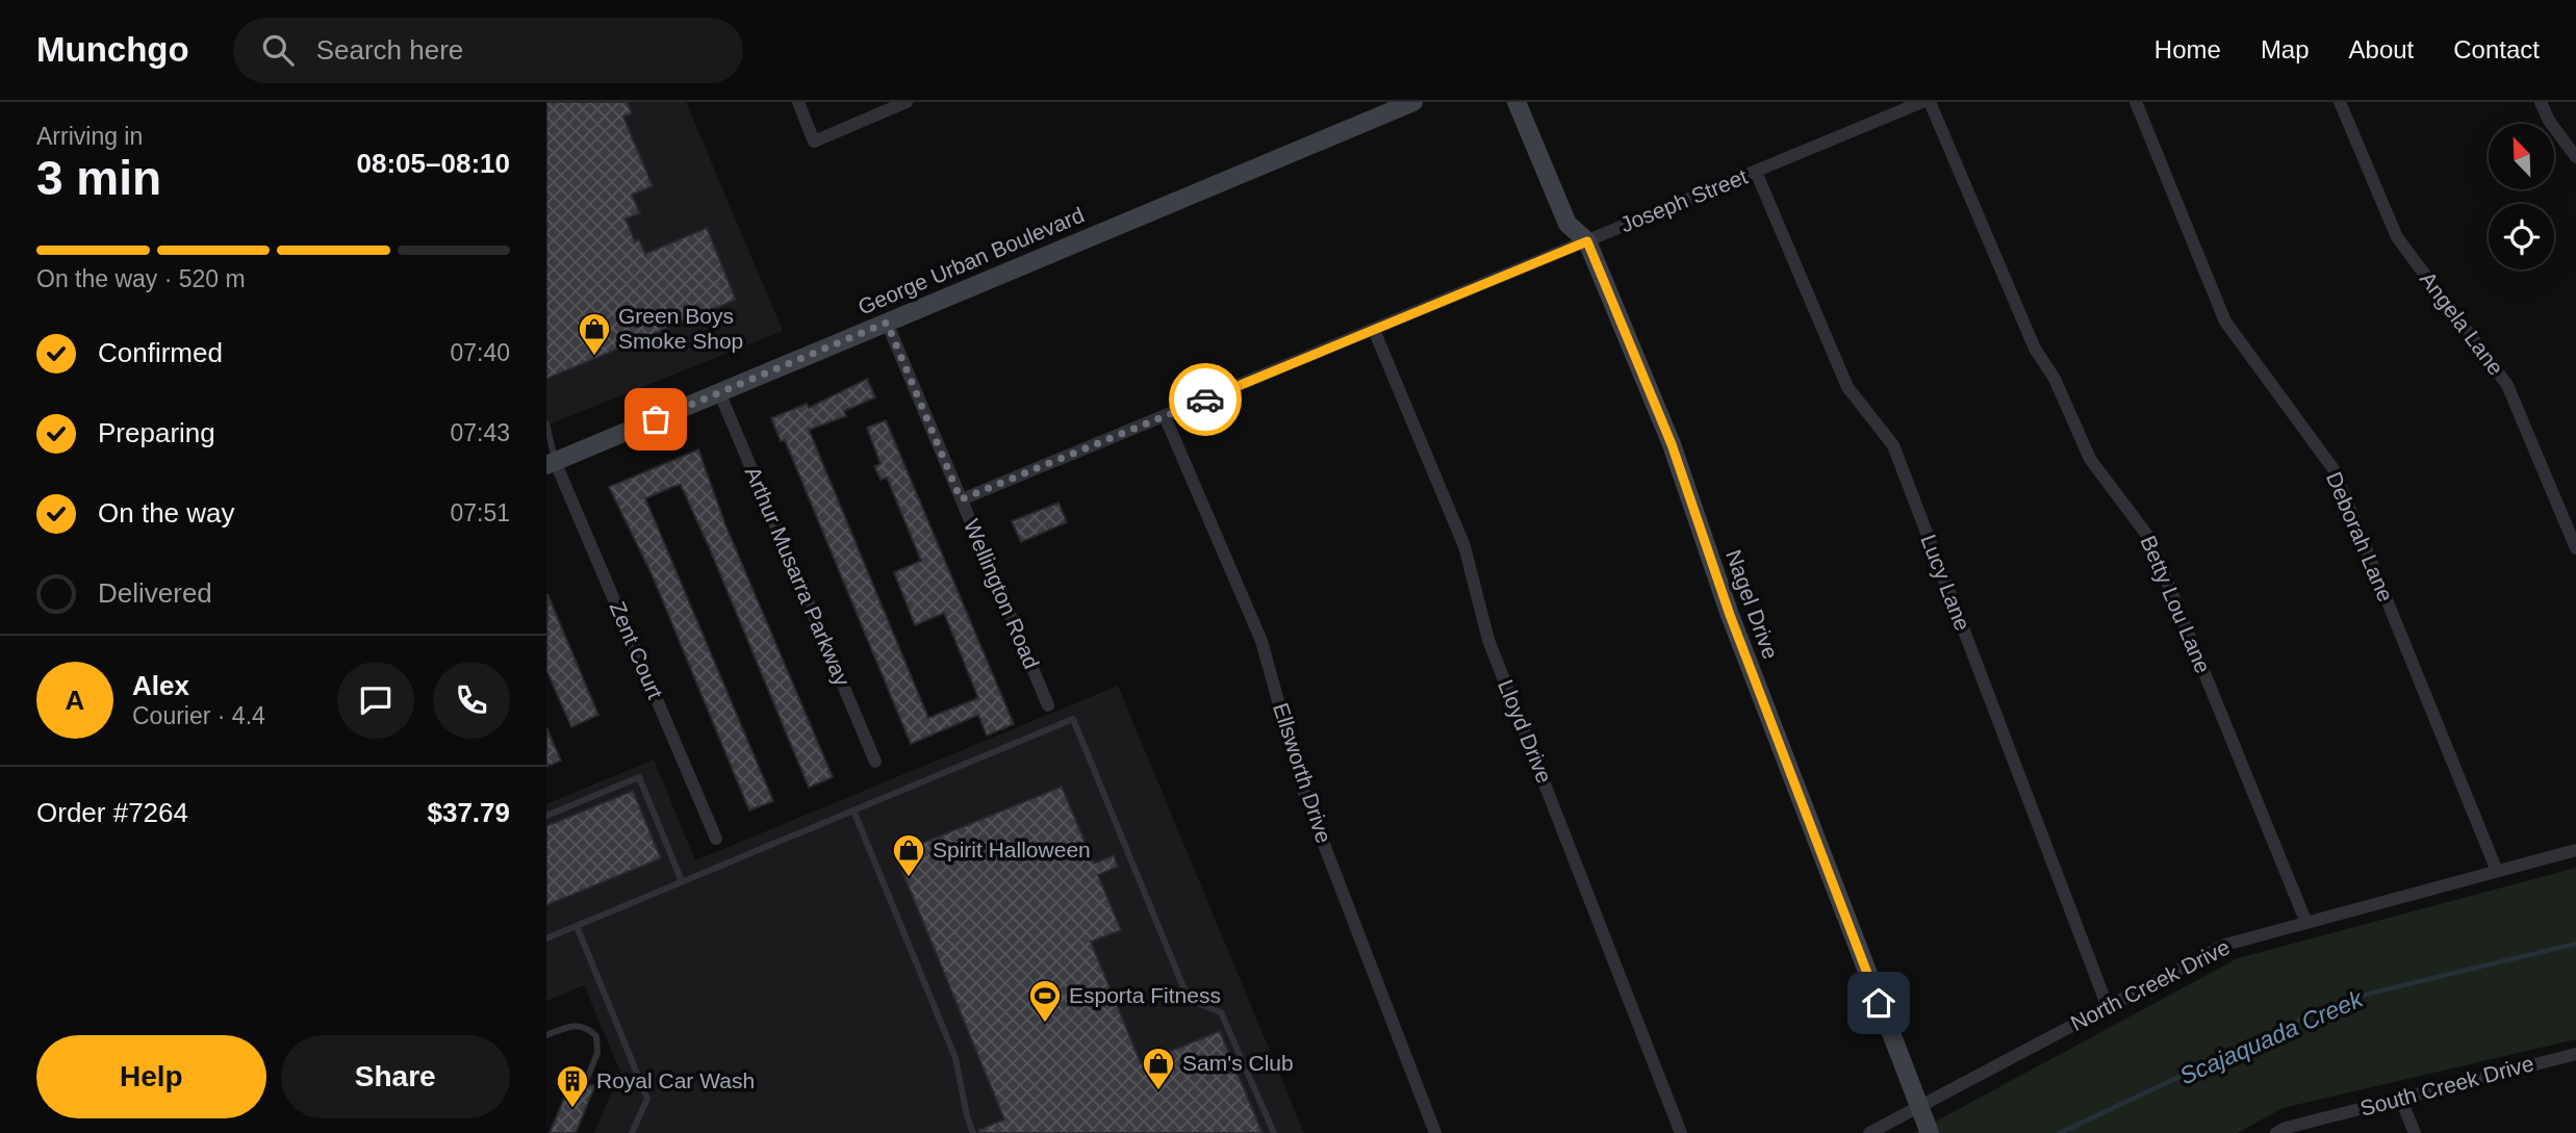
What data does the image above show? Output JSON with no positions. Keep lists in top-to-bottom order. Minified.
{"streets":{"street":["Joseph Street","George Urban Boulevard","Angela Lane","Deborah Lane","Arthur Musarra Parkway","Lucy Lane","Wellington Road","Nagel Drive","Betty Lou Lane","Zent Court","Lloyd Drive","Ellsworth Drive","North Creek Drive","South Creek Drive"]},"crossings":[["Joseph Street","Lucy Lane"],["Joseph Street","Wellington Road"],["Joseph Street","Nagel Drive"],["Joseph Street","Lloyd Drive"],["Joseph Street","Ellsworth Drive"],["George Urban Boulevard","Arthur Musarra Parkway"],["George Urban Boulevard","Wellington Road"],["George Urban Boulevard","Zent Court"],["Deborah Lane","North Creek Drive"],["Lucy Lane","North Creek Drive"],["Nagel Drive","North Creek Drive"],["Betty Lou Lane","North Creek Drive"]],"water":["Scajaquada Creek"],"places":{"shop":["Green Boys Smoke Shop","Spirit Halloween","Sam's Club"],"sports":["Esporta Fitness"],"building":["Royal Car Wash"]},"north":"top left","page":{"header":"Munchgo","search":"Search here","nav":["Home","Map","About","Contact"],"heading":["3 min","Arriving in","08:05–08:10"],"panel":["Alex","Courier · 4.4","Order #7264","$37.79"],"bar":"On the way · 520 m","list":[["Confirmed","07:40"],["Preparing","07:43"],["On the way","07:51"],"Delivered"],"round":"A","buttons":["Help","Share"]}}
